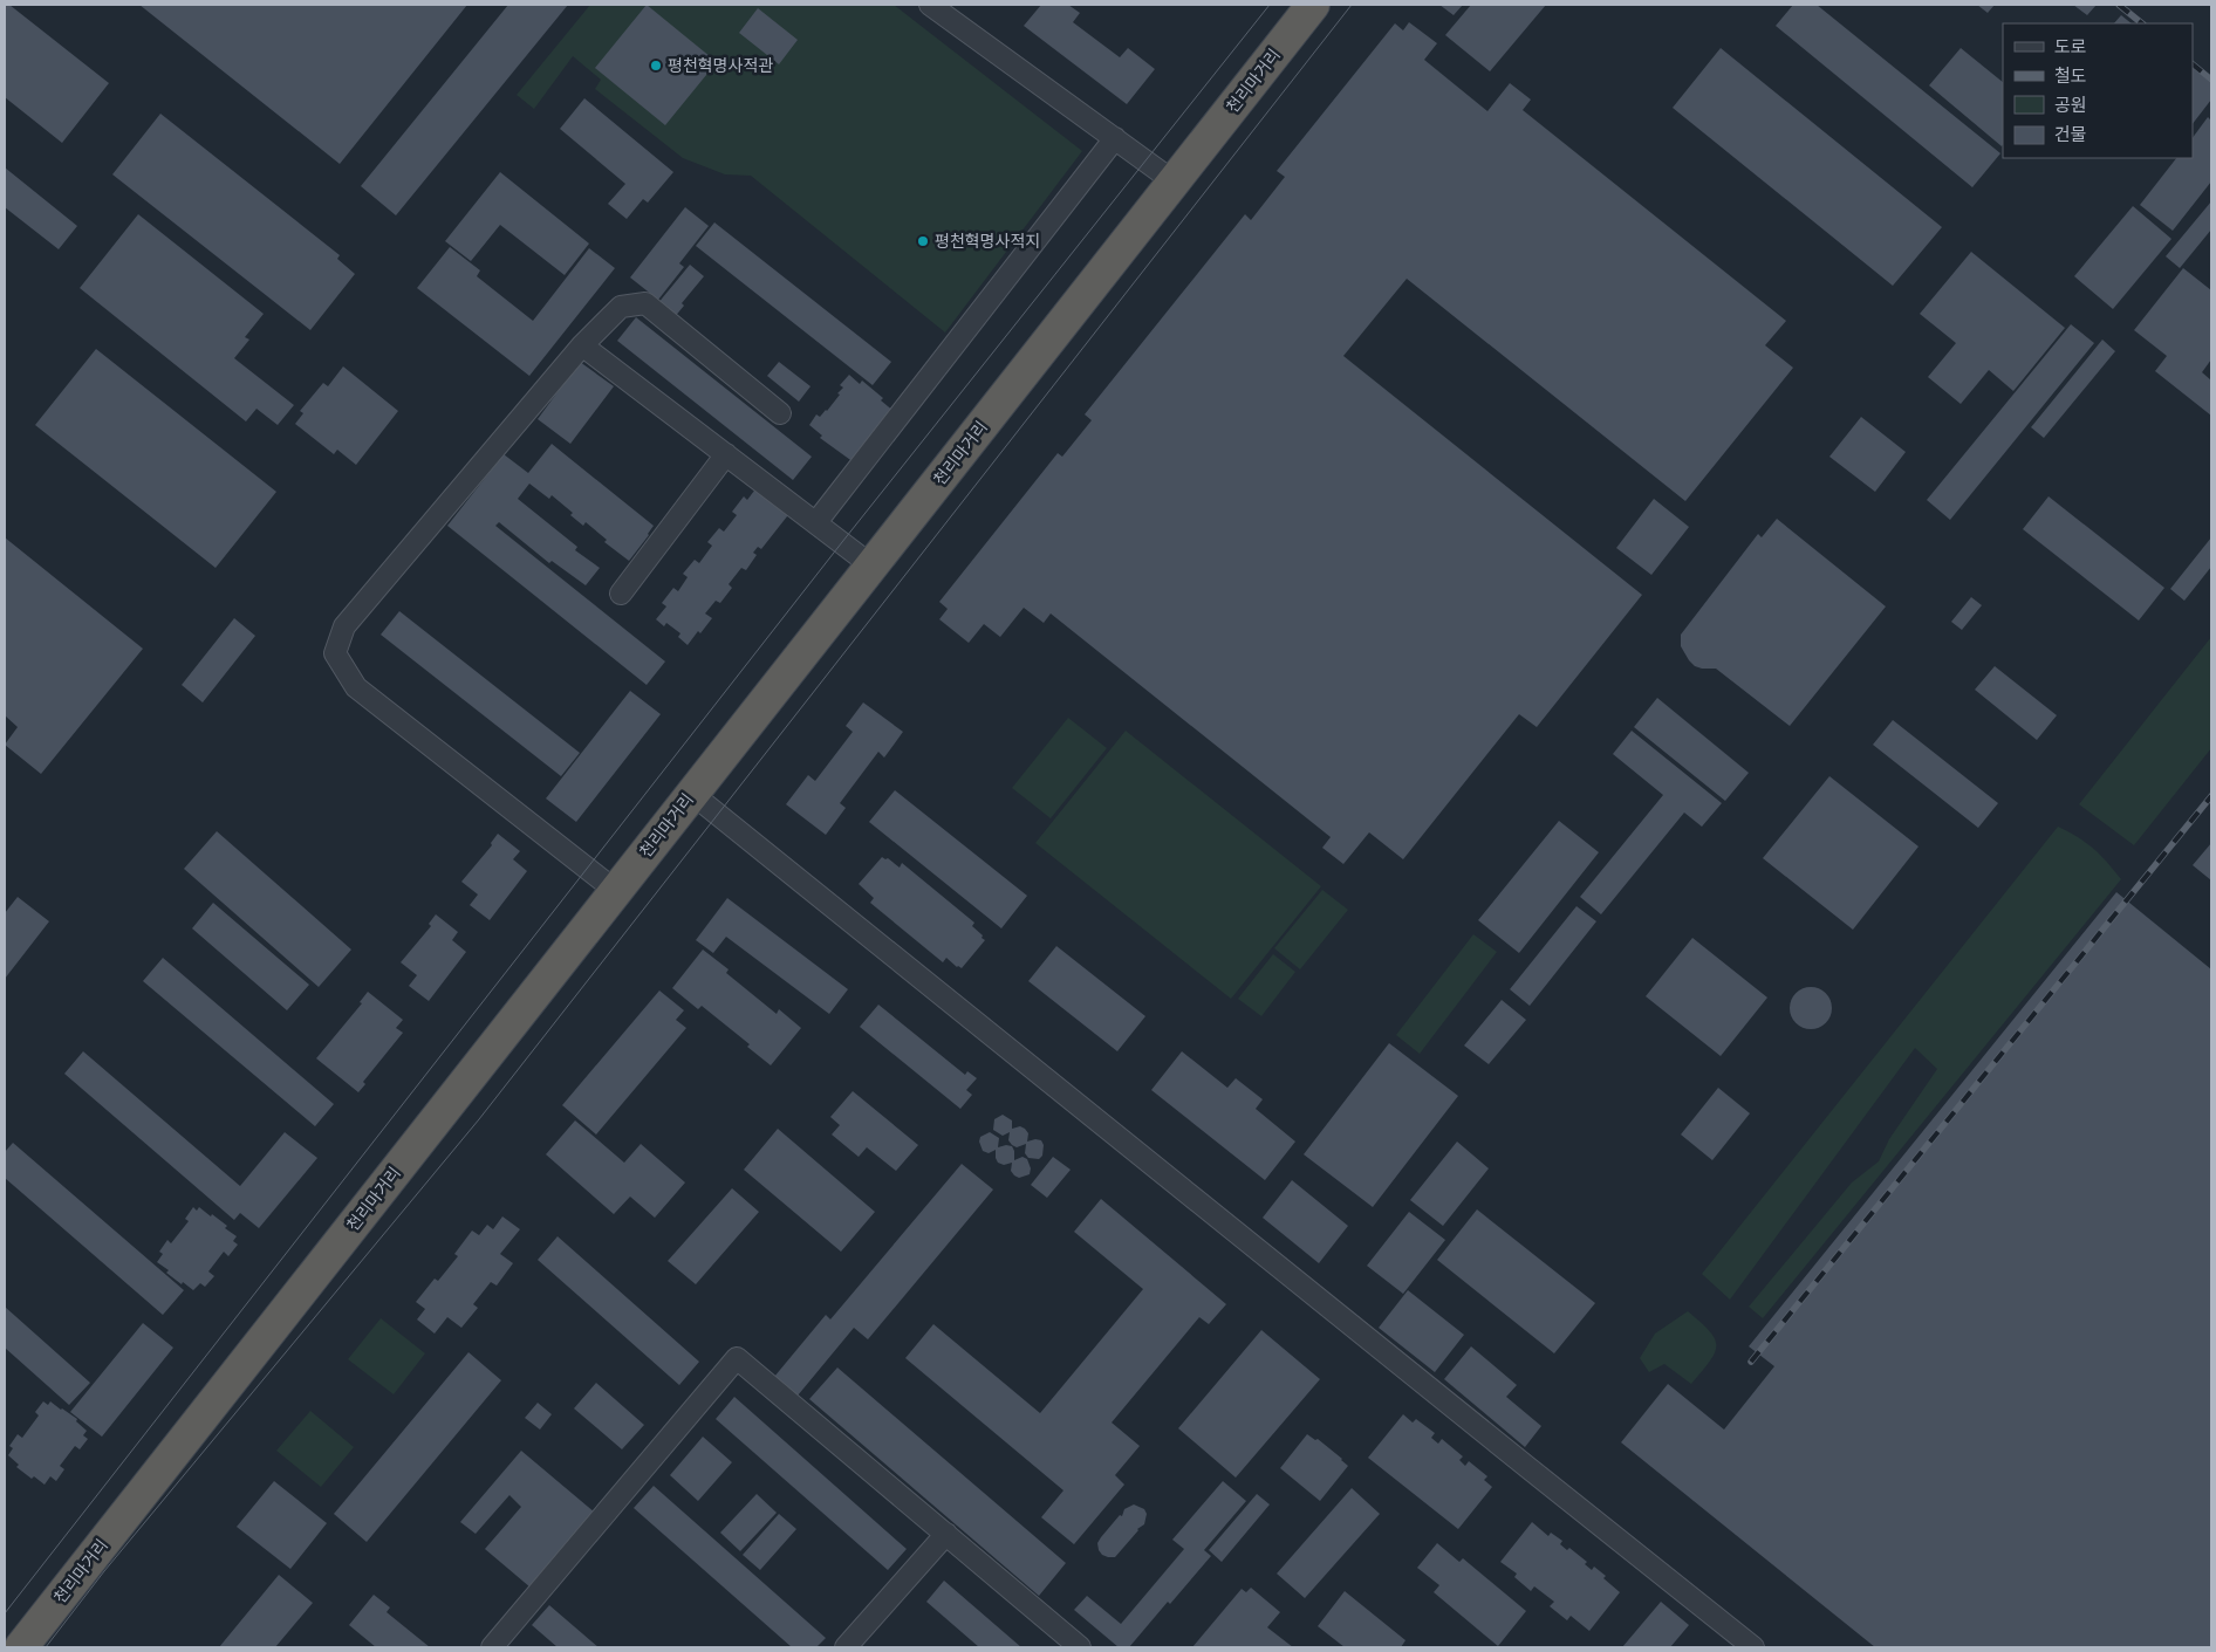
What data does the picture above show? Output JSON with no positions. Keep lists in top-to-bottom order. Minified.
{"streets":{"highway":["천리마거리"]},"places":["평천혁명사적관","평천혁명사적지"],"legend":["도로","철도","공원","건물"]}
